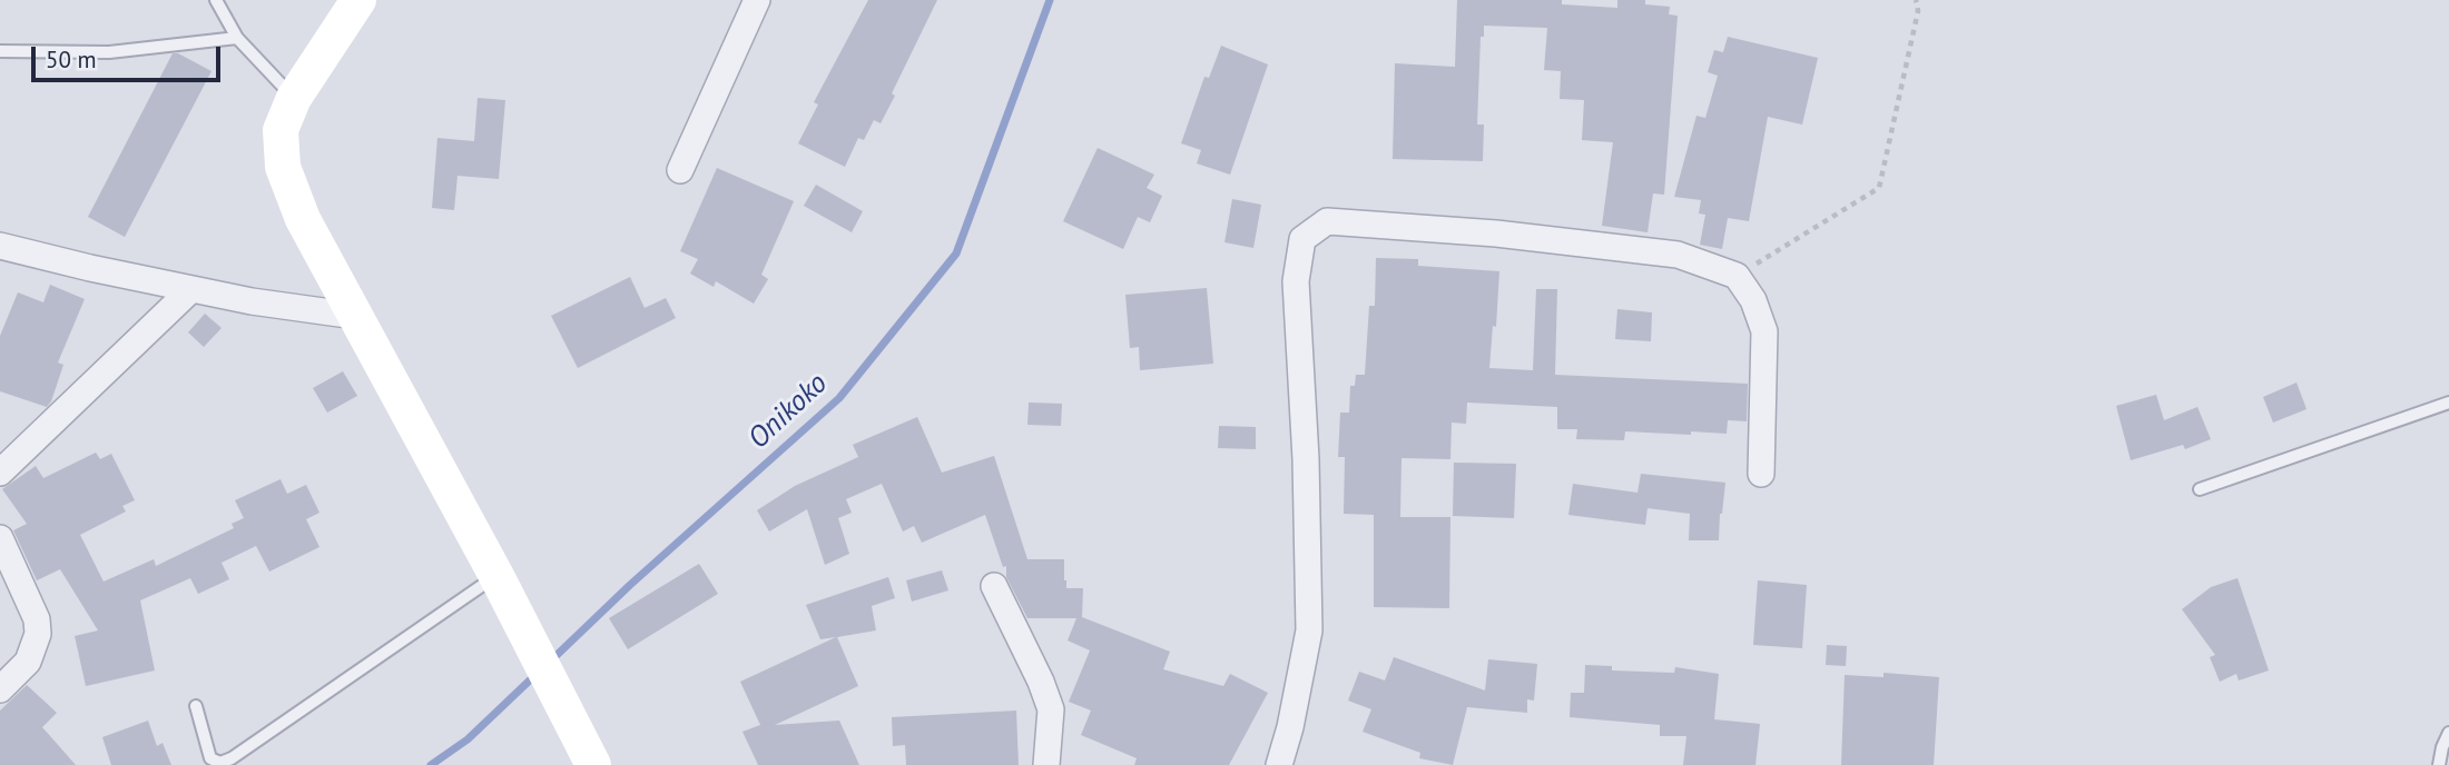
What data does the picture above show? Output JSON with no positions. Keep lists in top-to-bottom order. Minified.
{"water":["Onikoko"],"scale_bar":"50 m"}
